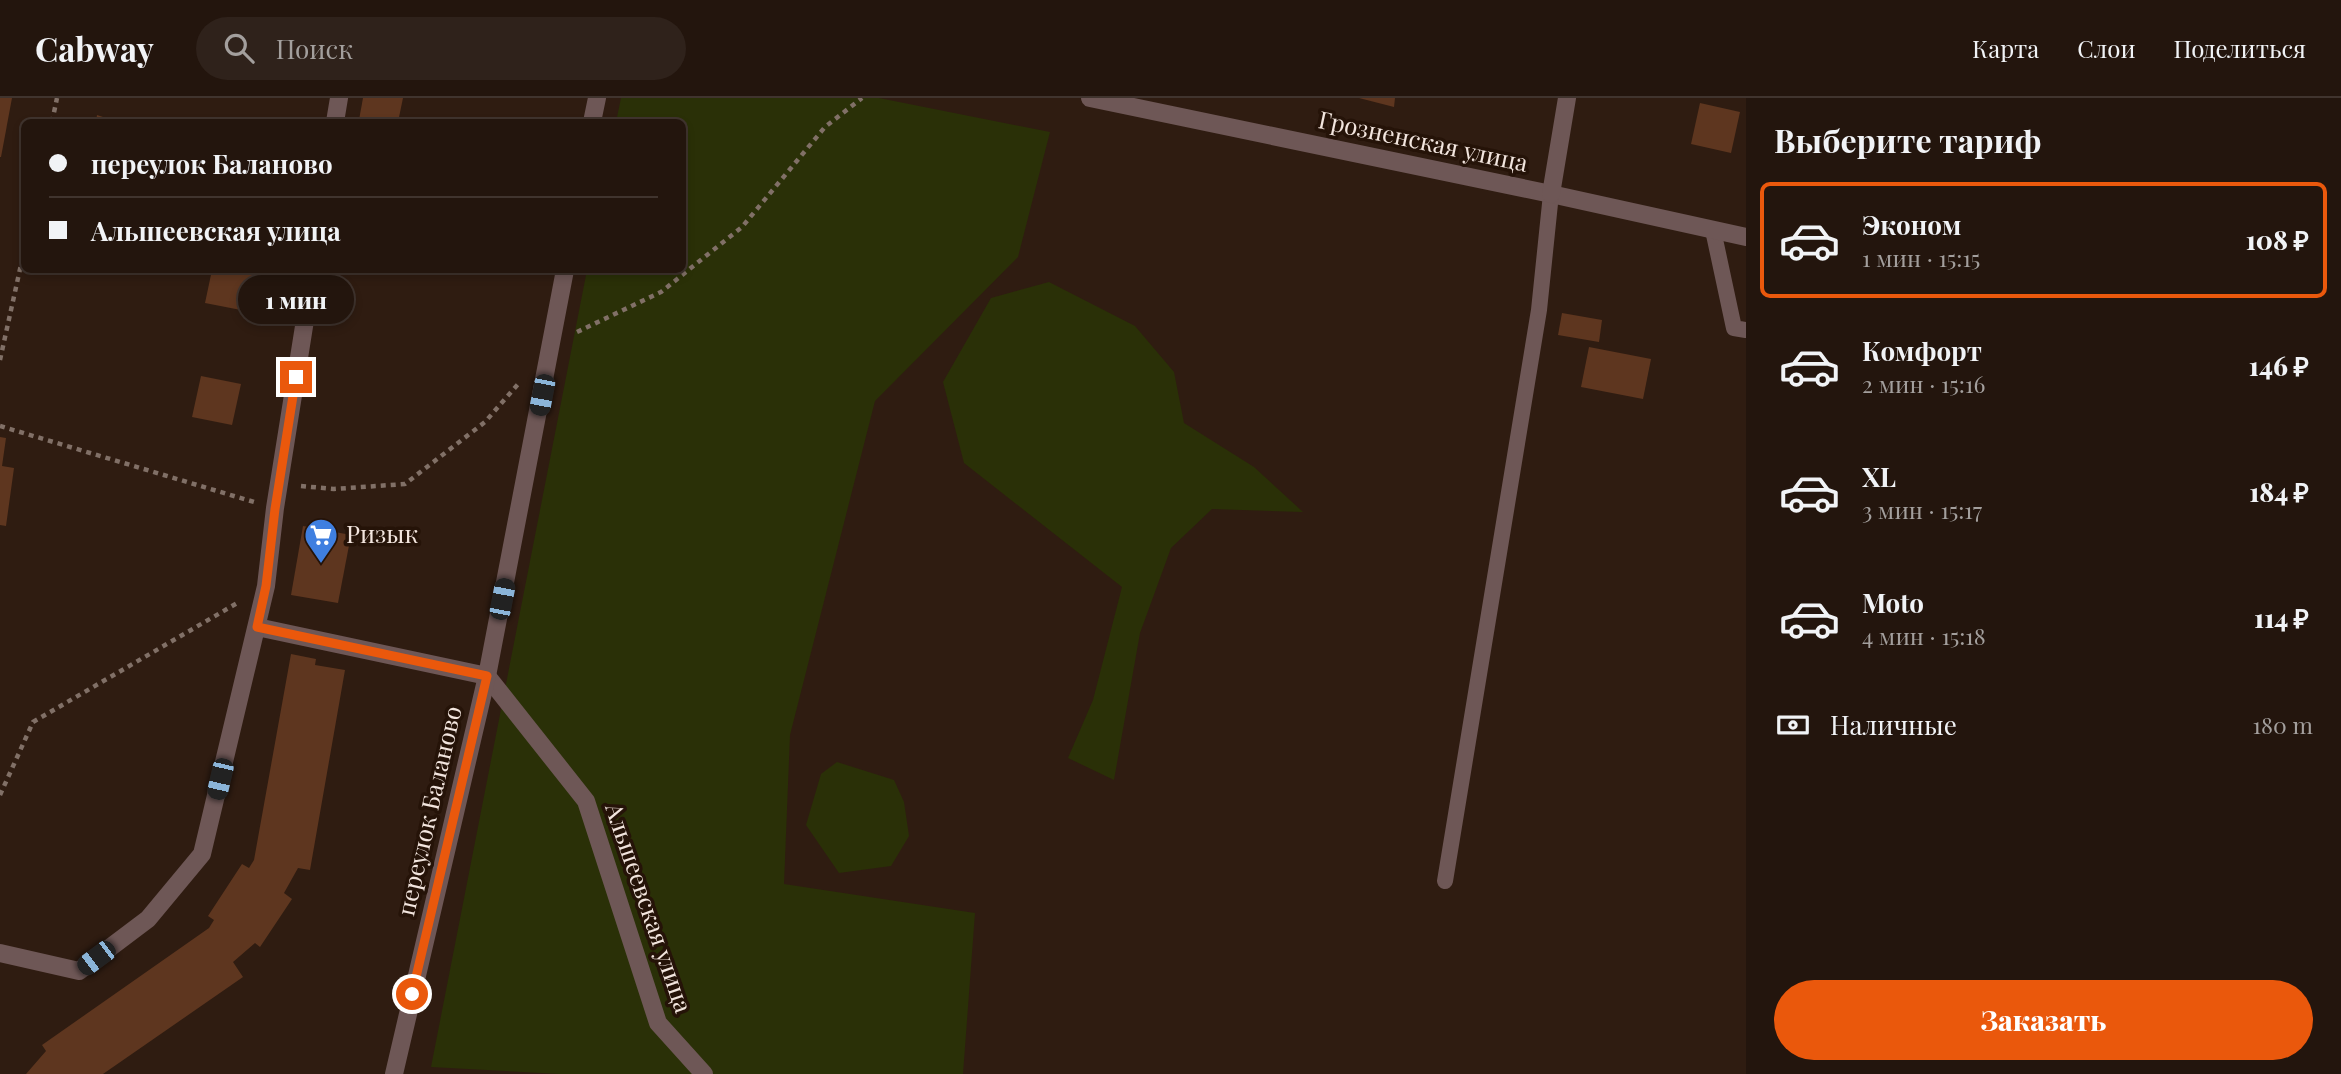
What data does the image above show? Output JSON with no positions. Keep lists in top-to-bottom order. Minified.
{"streets":{"street":["Грозненская улица","переулок Баланово","Альшеевская улица"]},"crossings":[["переулок Баланово","Альшеевская улица"]],"places":{"supermarket":["Ризык"]},"page":{"header":"Cabway","search":"Поиск","nav":["Карта","Слои","Поделиться"],"heading":"Выберите тариф","banner":["переулок Баланово","Альшеевская улица"],"list":[{"name":"Эконом","note":"1 мин · 15:15","value":"108 ₽"},{"name":"Комфорт","note":"2 мин · 15:16","value":"146 ₽"},{"name":"XL","note":"3 мин · 15:17","value":"184 ₽"},{"name":"Moto","note":"4 мин · 15:18","value":"114 ₽"}],"bubble":"1 мин","pay":["Наличные","180 m"],"buttons":"Заказать"}}
